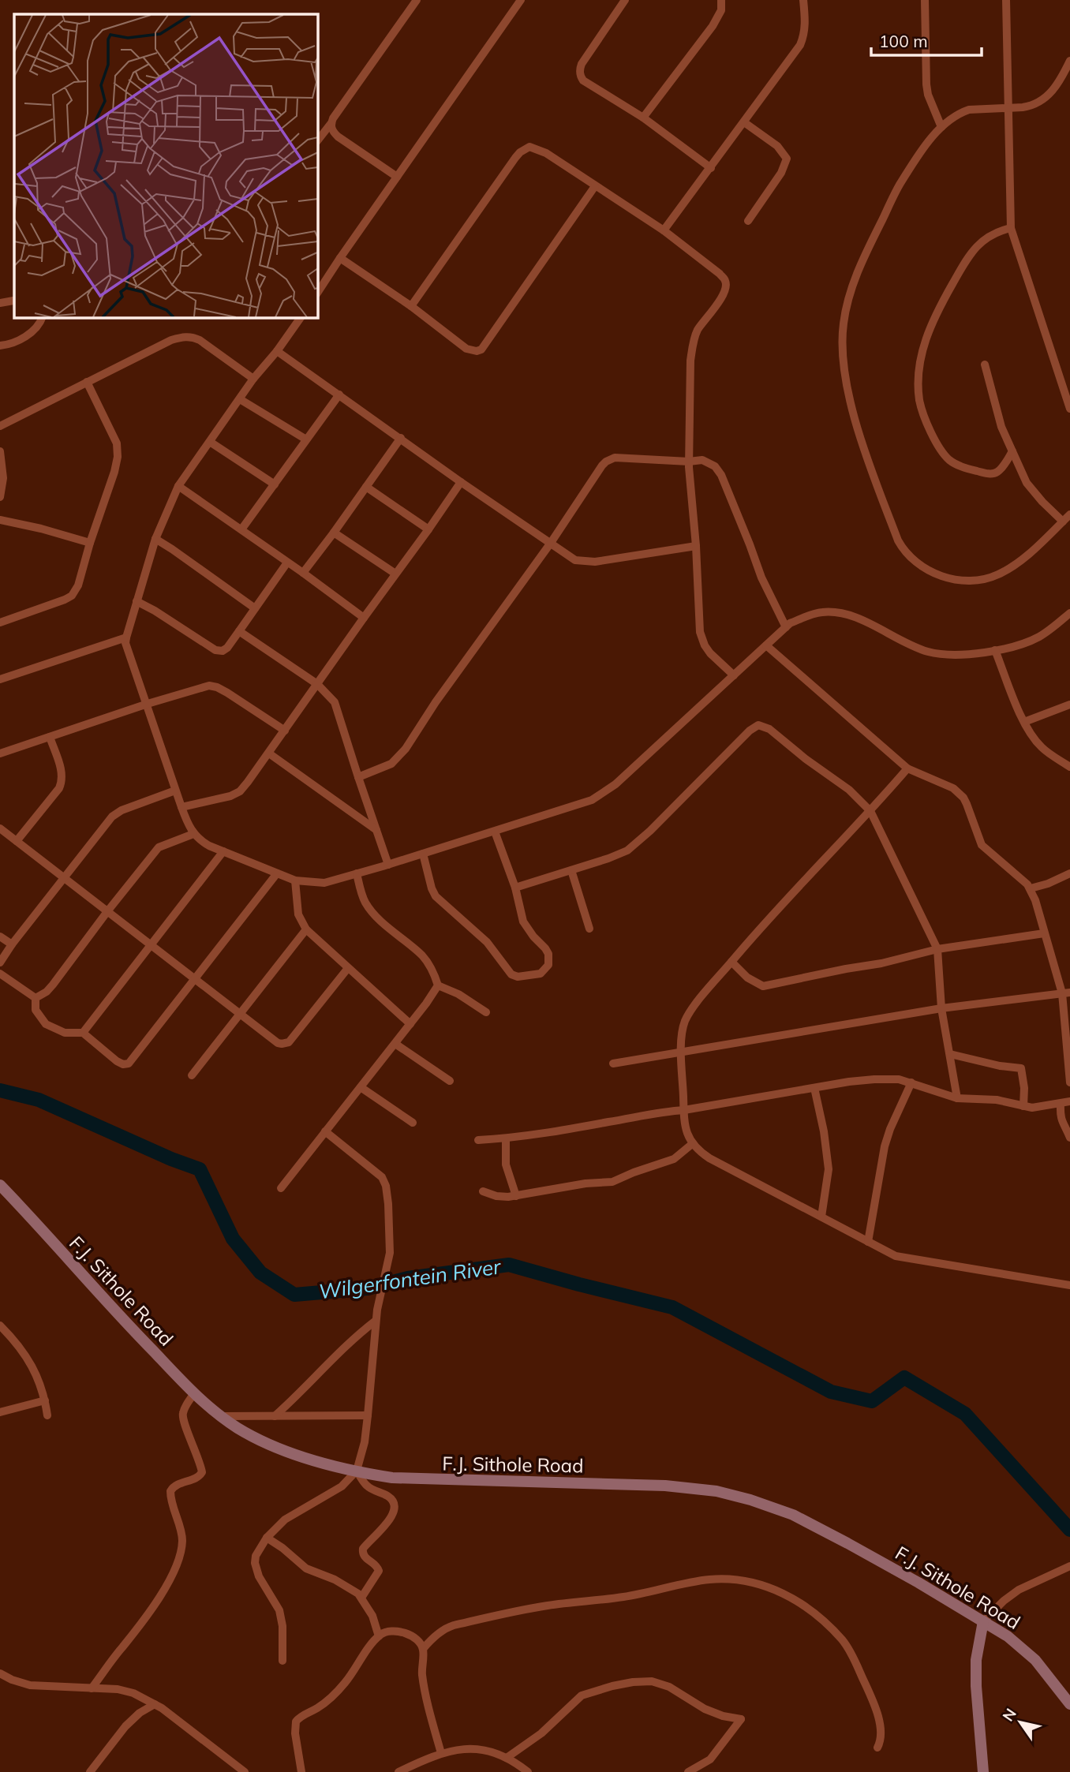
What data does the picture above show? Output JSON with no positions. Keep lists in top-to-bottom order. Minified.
{"streets":{"street":["F.J. Sithole Road"]},"water":["Wilgerfontein River"],"scale_bar":"100 m","north":"top left"}
